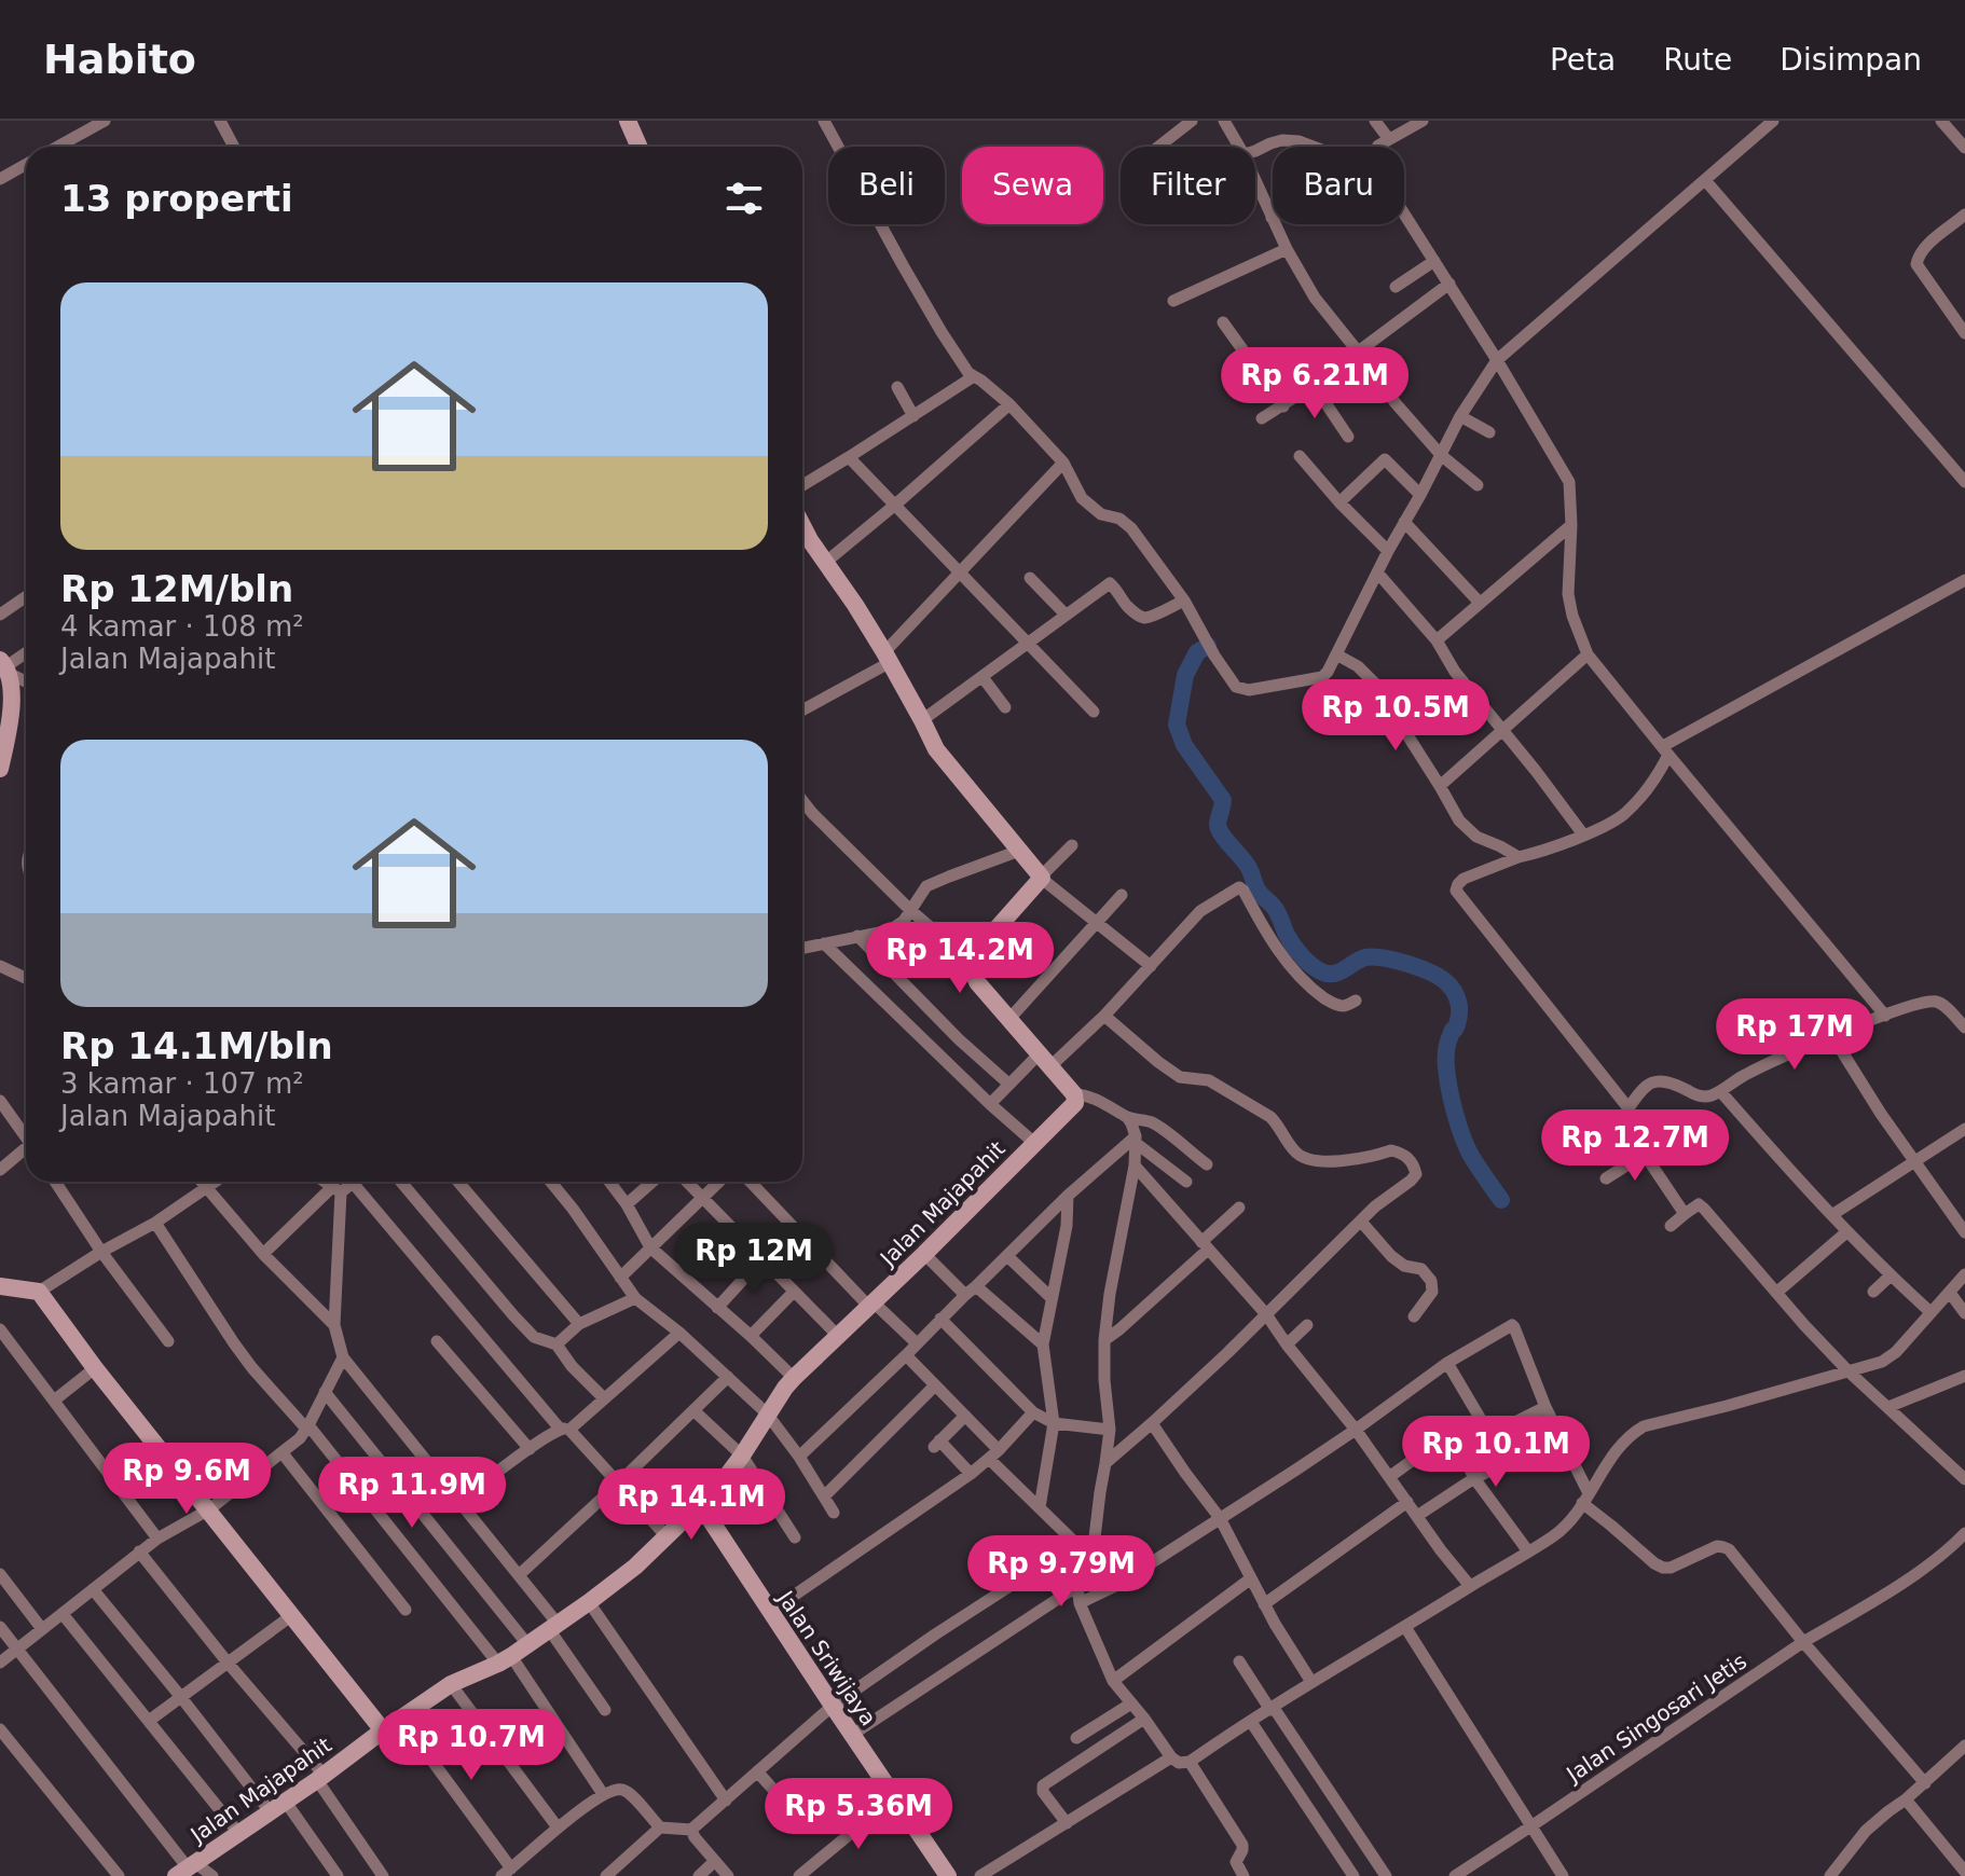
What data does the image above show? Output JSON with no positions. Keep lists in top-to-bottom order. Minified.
{"streets":{"street":["Jalan Majapahit","Jalan Sriwijaya","Jalan Singosari Jetis"]},"crossings":[["Jalan Majapahit","Jalan Sriwijaya"]],"page":{"header":"Habito","nav":["Peta","Rute","Disimpan"],"chip":["Beli","Sewa","Filter","Baru"],"heading":"13 properti","list":[{"name":"Rp 12M/bln","note":"4 kamar · 108 m² · Jalan Majapahit"},{"name":"Rp 14.1M/bln","note":"3 kamar · 107 m² · Jalan Majapahit"}],"price":["Rp 6.21M","Rp 10.5M","Rp 14.2M","Rp 17M","Rp 12.7M","Rp 12M","Rp 10.1M","Rp 9.6M","Rp 11.9M","Rp 14.1M","Rp 9.79M","Rp 10.7M","Rp 5.36M"]}}
